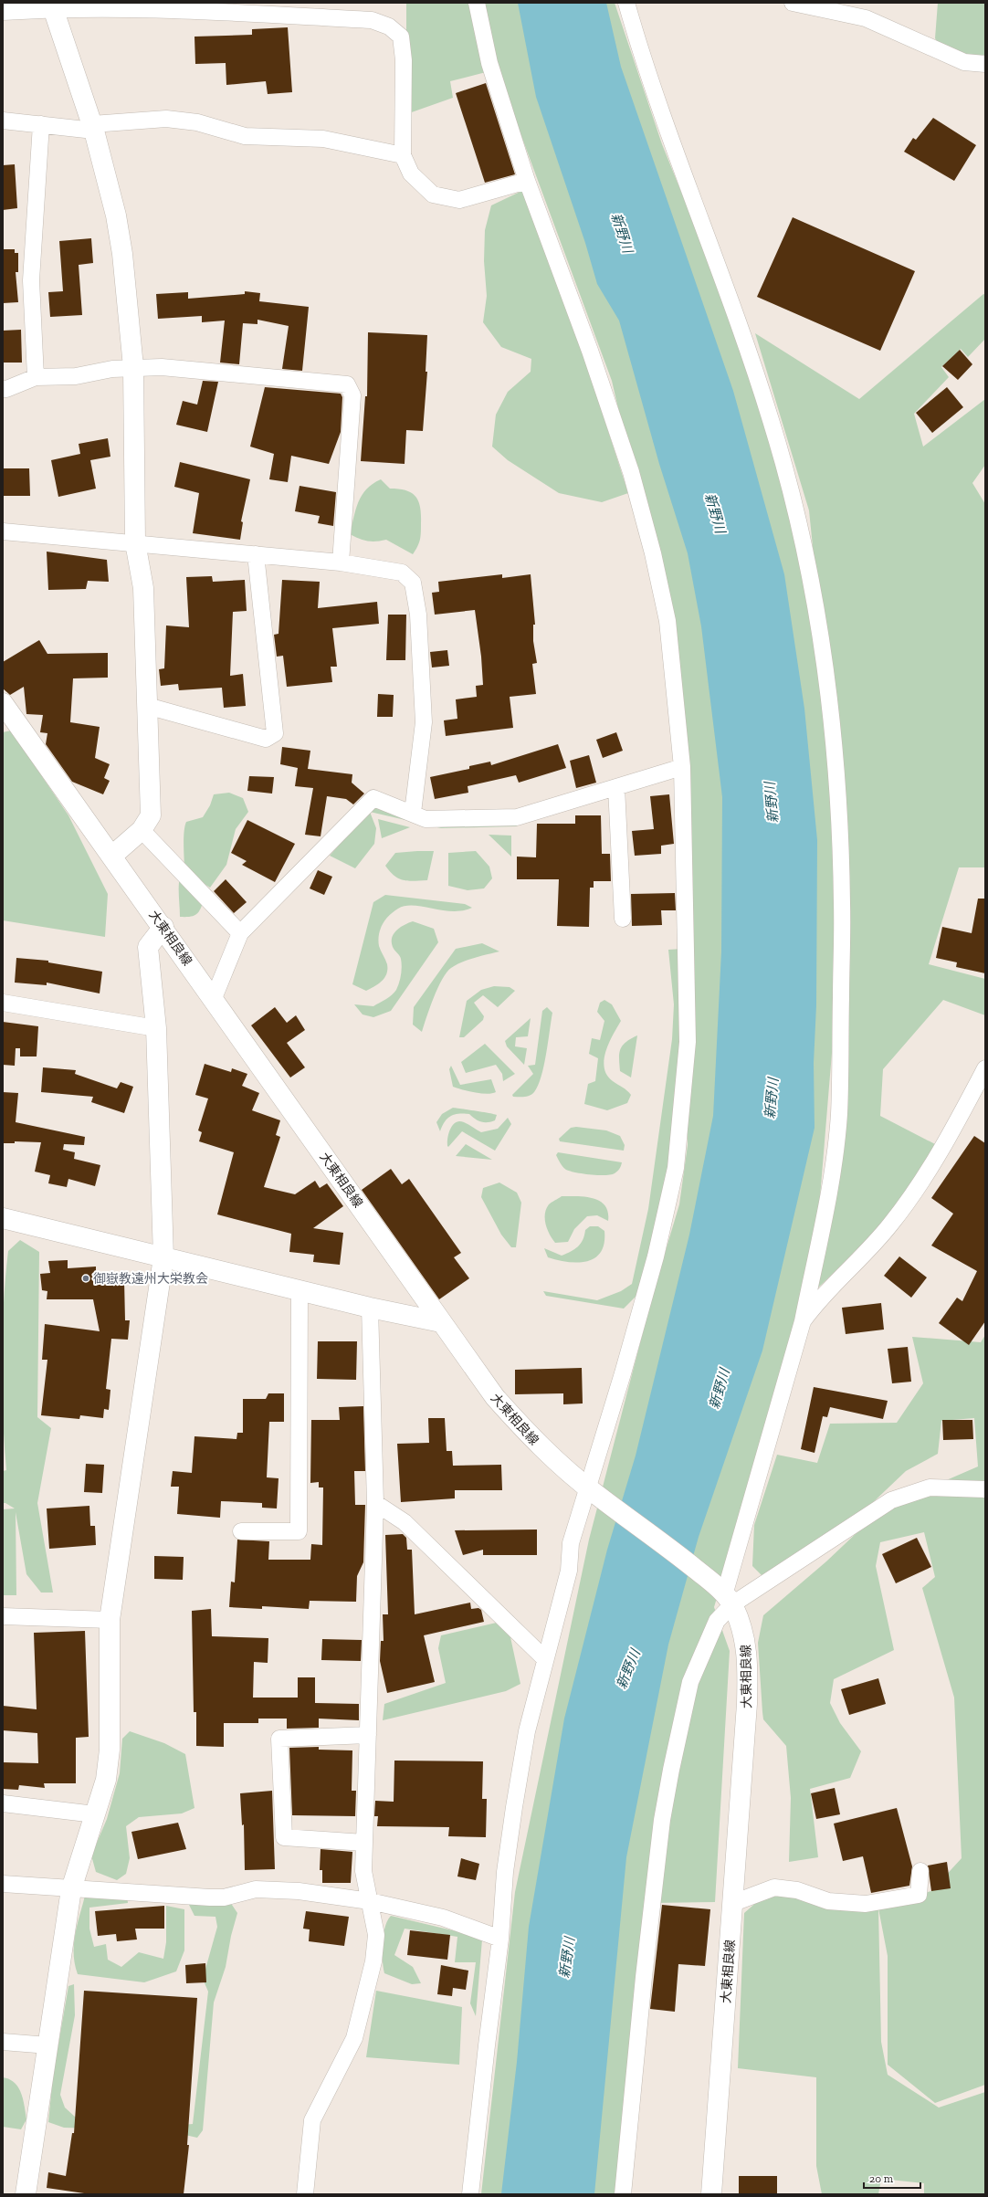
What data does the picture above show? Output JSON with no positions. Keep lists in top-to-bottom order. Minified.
{"streets":{"street":["大東相良線"]},"water":["新野川"],"places":["御嶽教遠州大栄教会"],"scale_bar":"20 m"}
